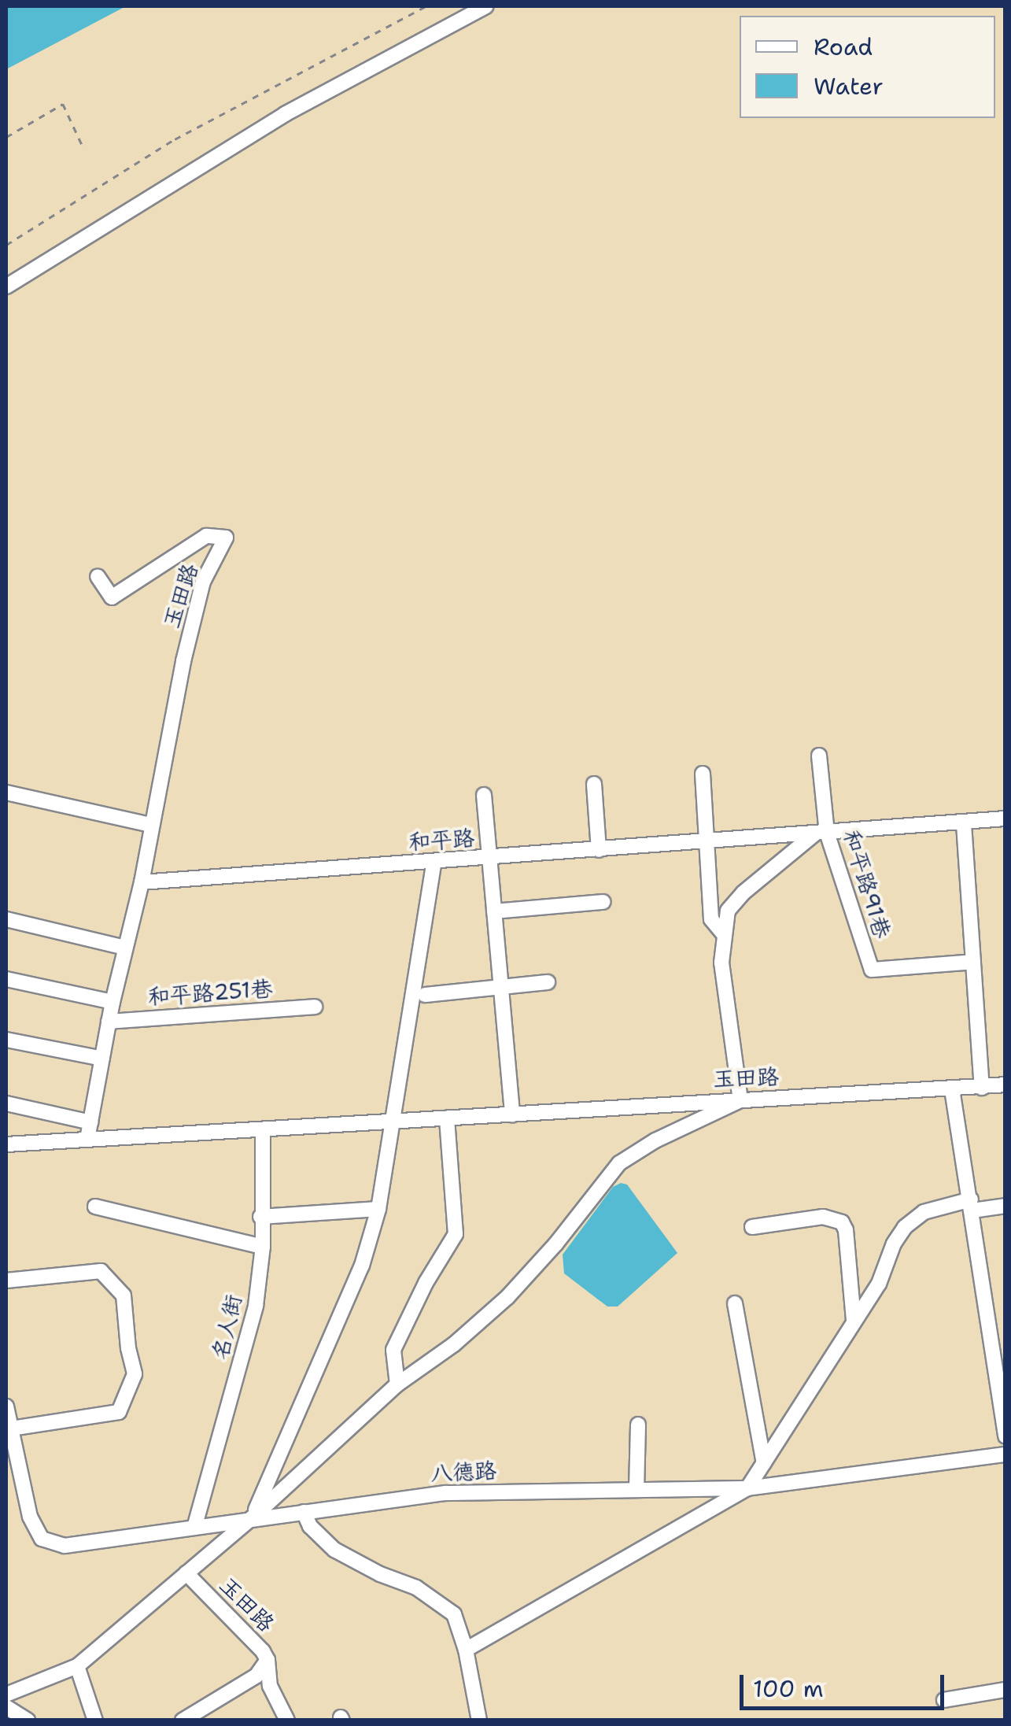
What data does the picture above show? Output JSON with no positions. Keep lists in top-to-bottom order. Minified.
{"streets":{"street":["玉田路","和平路","和平路91巷","和平路251巷","名人街","八德路"]},"crossings":[["玉田路","和平路"],["玉田路","名人街"],["玉田路","八德路"],["和平路","和平路91巷"],["名人街","八德路"]],"legend":["Road","Water"],"scale_bar":"100 m"}
